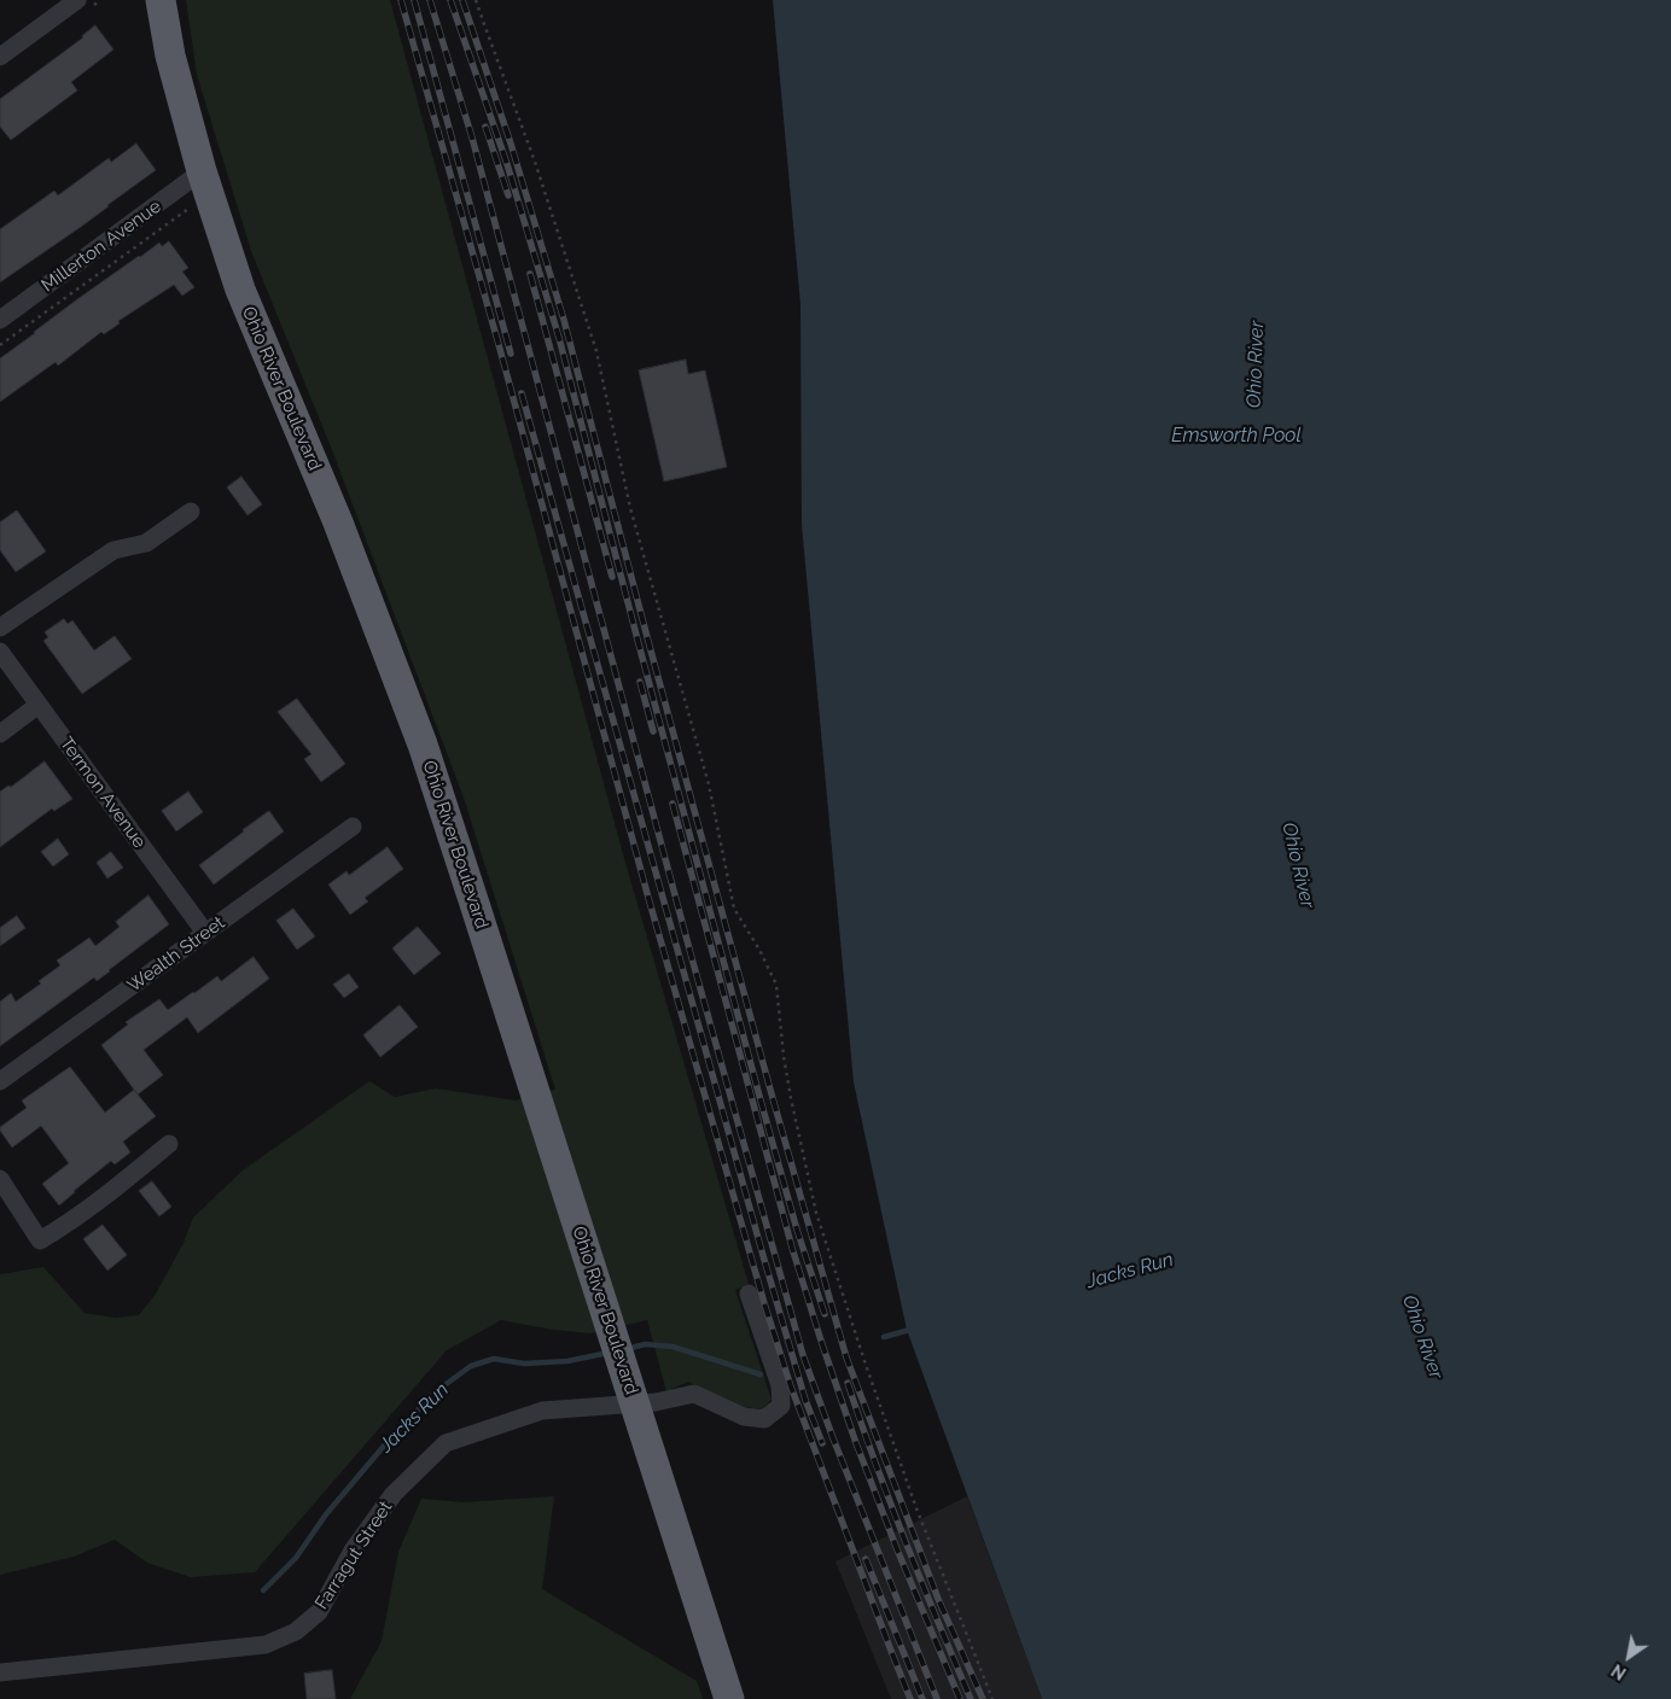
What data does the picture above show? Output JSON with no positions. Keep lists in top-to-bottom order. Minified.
{"streets":{"highway":["Ohio River Boulevard"],"street":["Millerton Avenue","Termon Avenue","Wealth Street","Farragut Street"]},"crossings":[["Millerton Avenue","Ohio River Boulevard"],["Termon Avenue","Wealth Street"]],"water":["Ohio River","Emsworth Pool","Jacks Run"],"north":"bottom left"}
